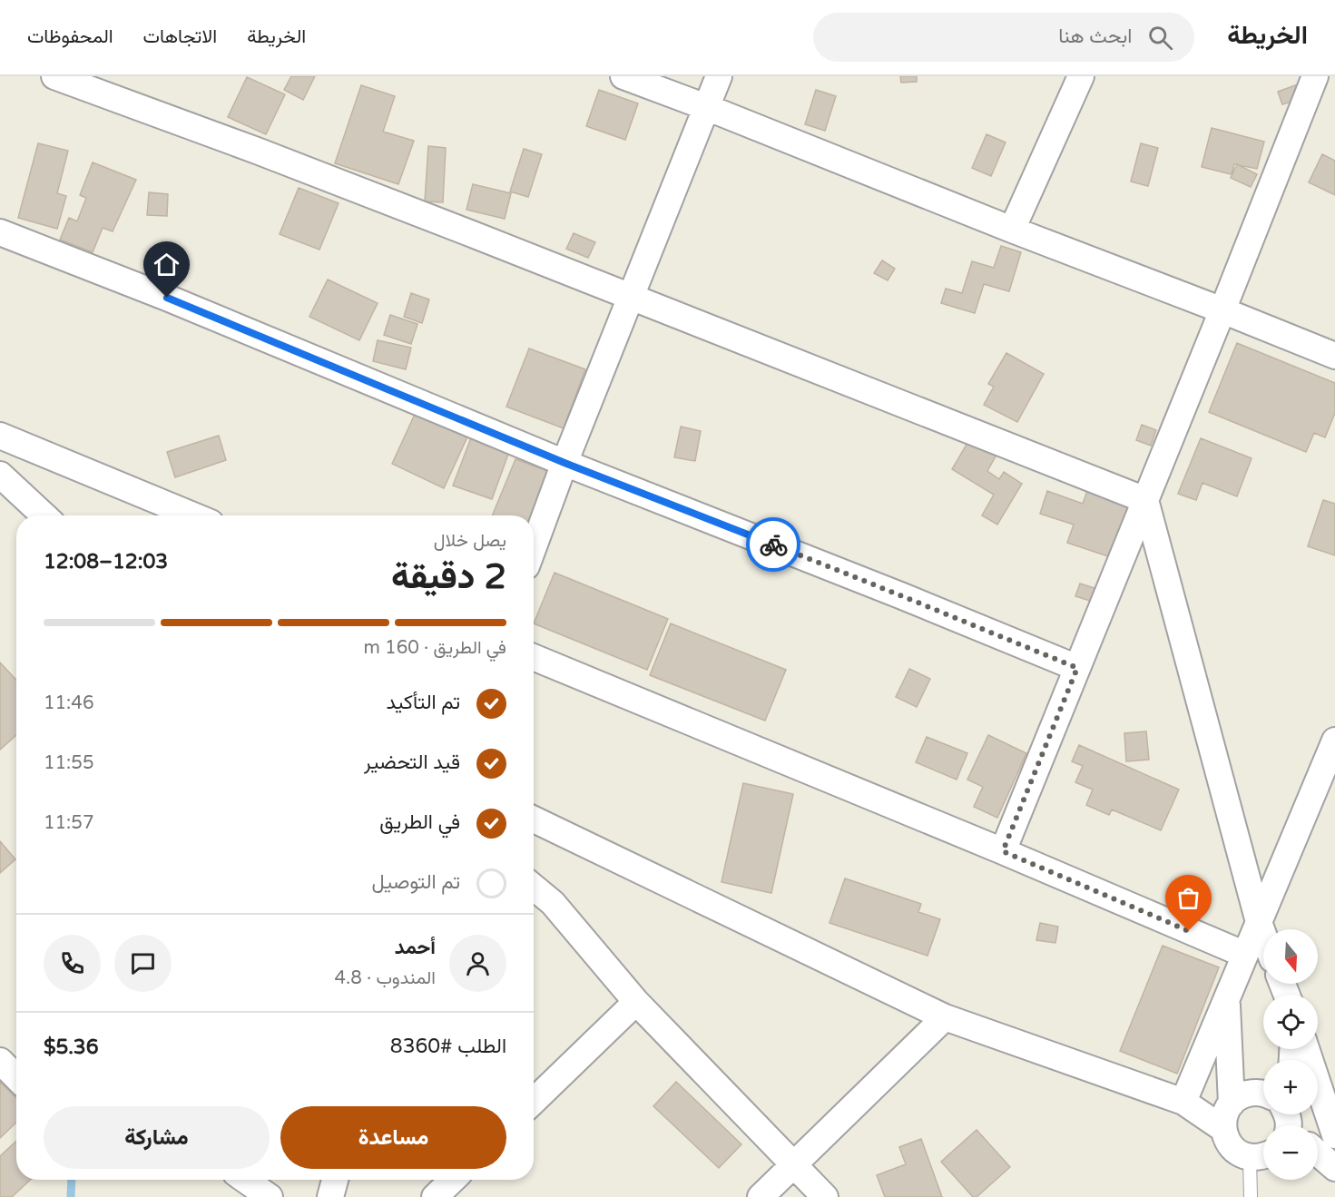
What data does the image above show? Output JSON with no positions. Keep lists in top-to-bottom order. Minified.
{"north":"bottom","page":{"header":"الخريطة","search":"ابحث هنا","nav":["الخريطة","الاتجاهات","المحفوظات"],"heading":["2 دقيقة","يصل خلال","12:03–12:08"],"panel":["أحمد","المندوب · 4.8","الطلب #8360","$5.36"],"bar":"في الطريق · 160 m","list":[["تم التأكيد","11:46"],["قيد التحضير","11:55"],["في الطريق","11:57"],"تم التوصيل"],"map_buttons":["+","−"],"buttons":["مساعدة","مشاركة"]}}
